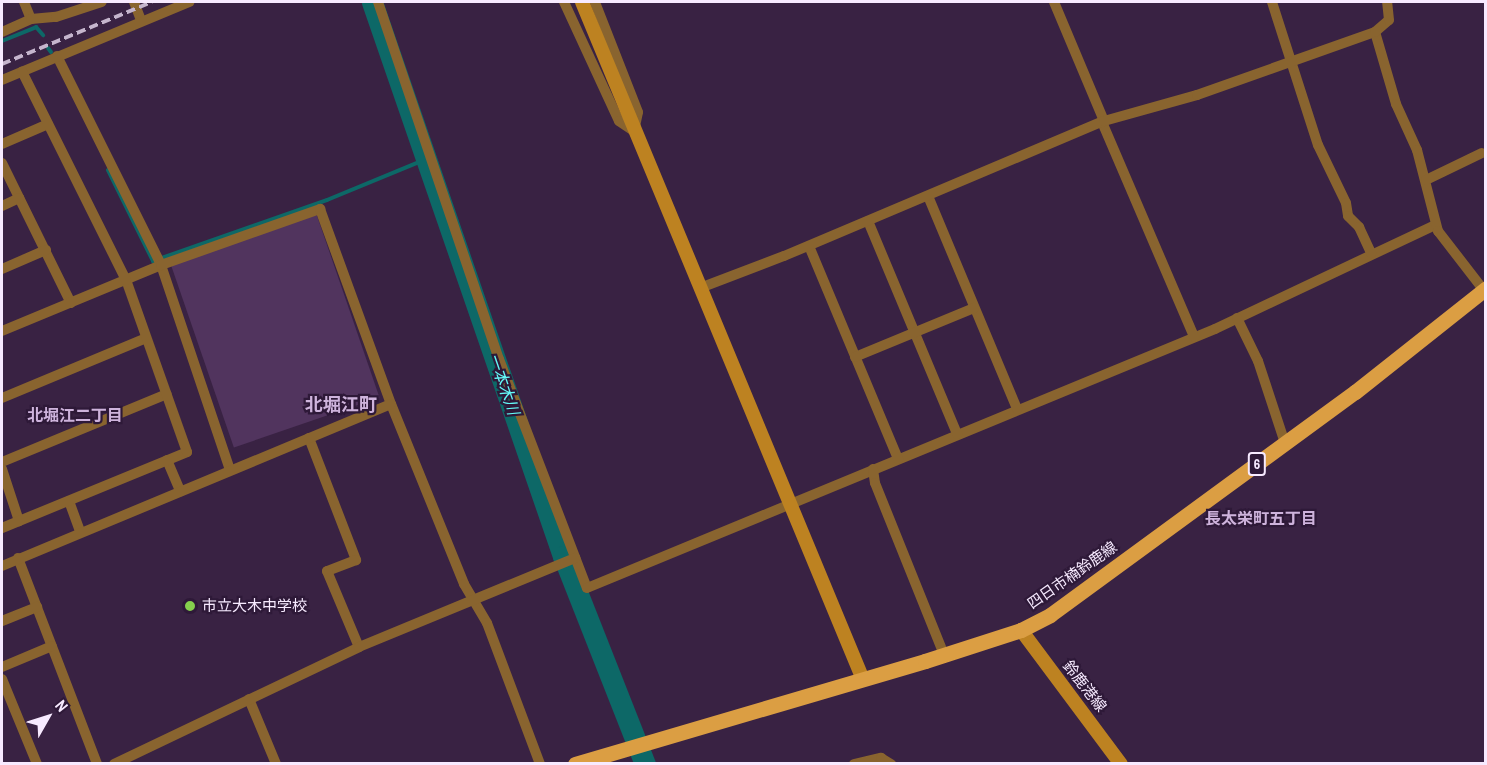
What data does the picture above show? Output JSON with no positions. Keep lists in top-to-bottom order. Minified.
{"streets":{"main road":["6","四日市楠鈴鹿線"],"street":["鈴鹿港線"]},"crossings":[["四日市楠鈴鹿線","鈴鹿港線"]],"districts":["北堀江町","北堀江二丁目","長太栄町五丁目"],"water":["一本木川"],"places":["市立大木中学校"],"north":"top right"}
